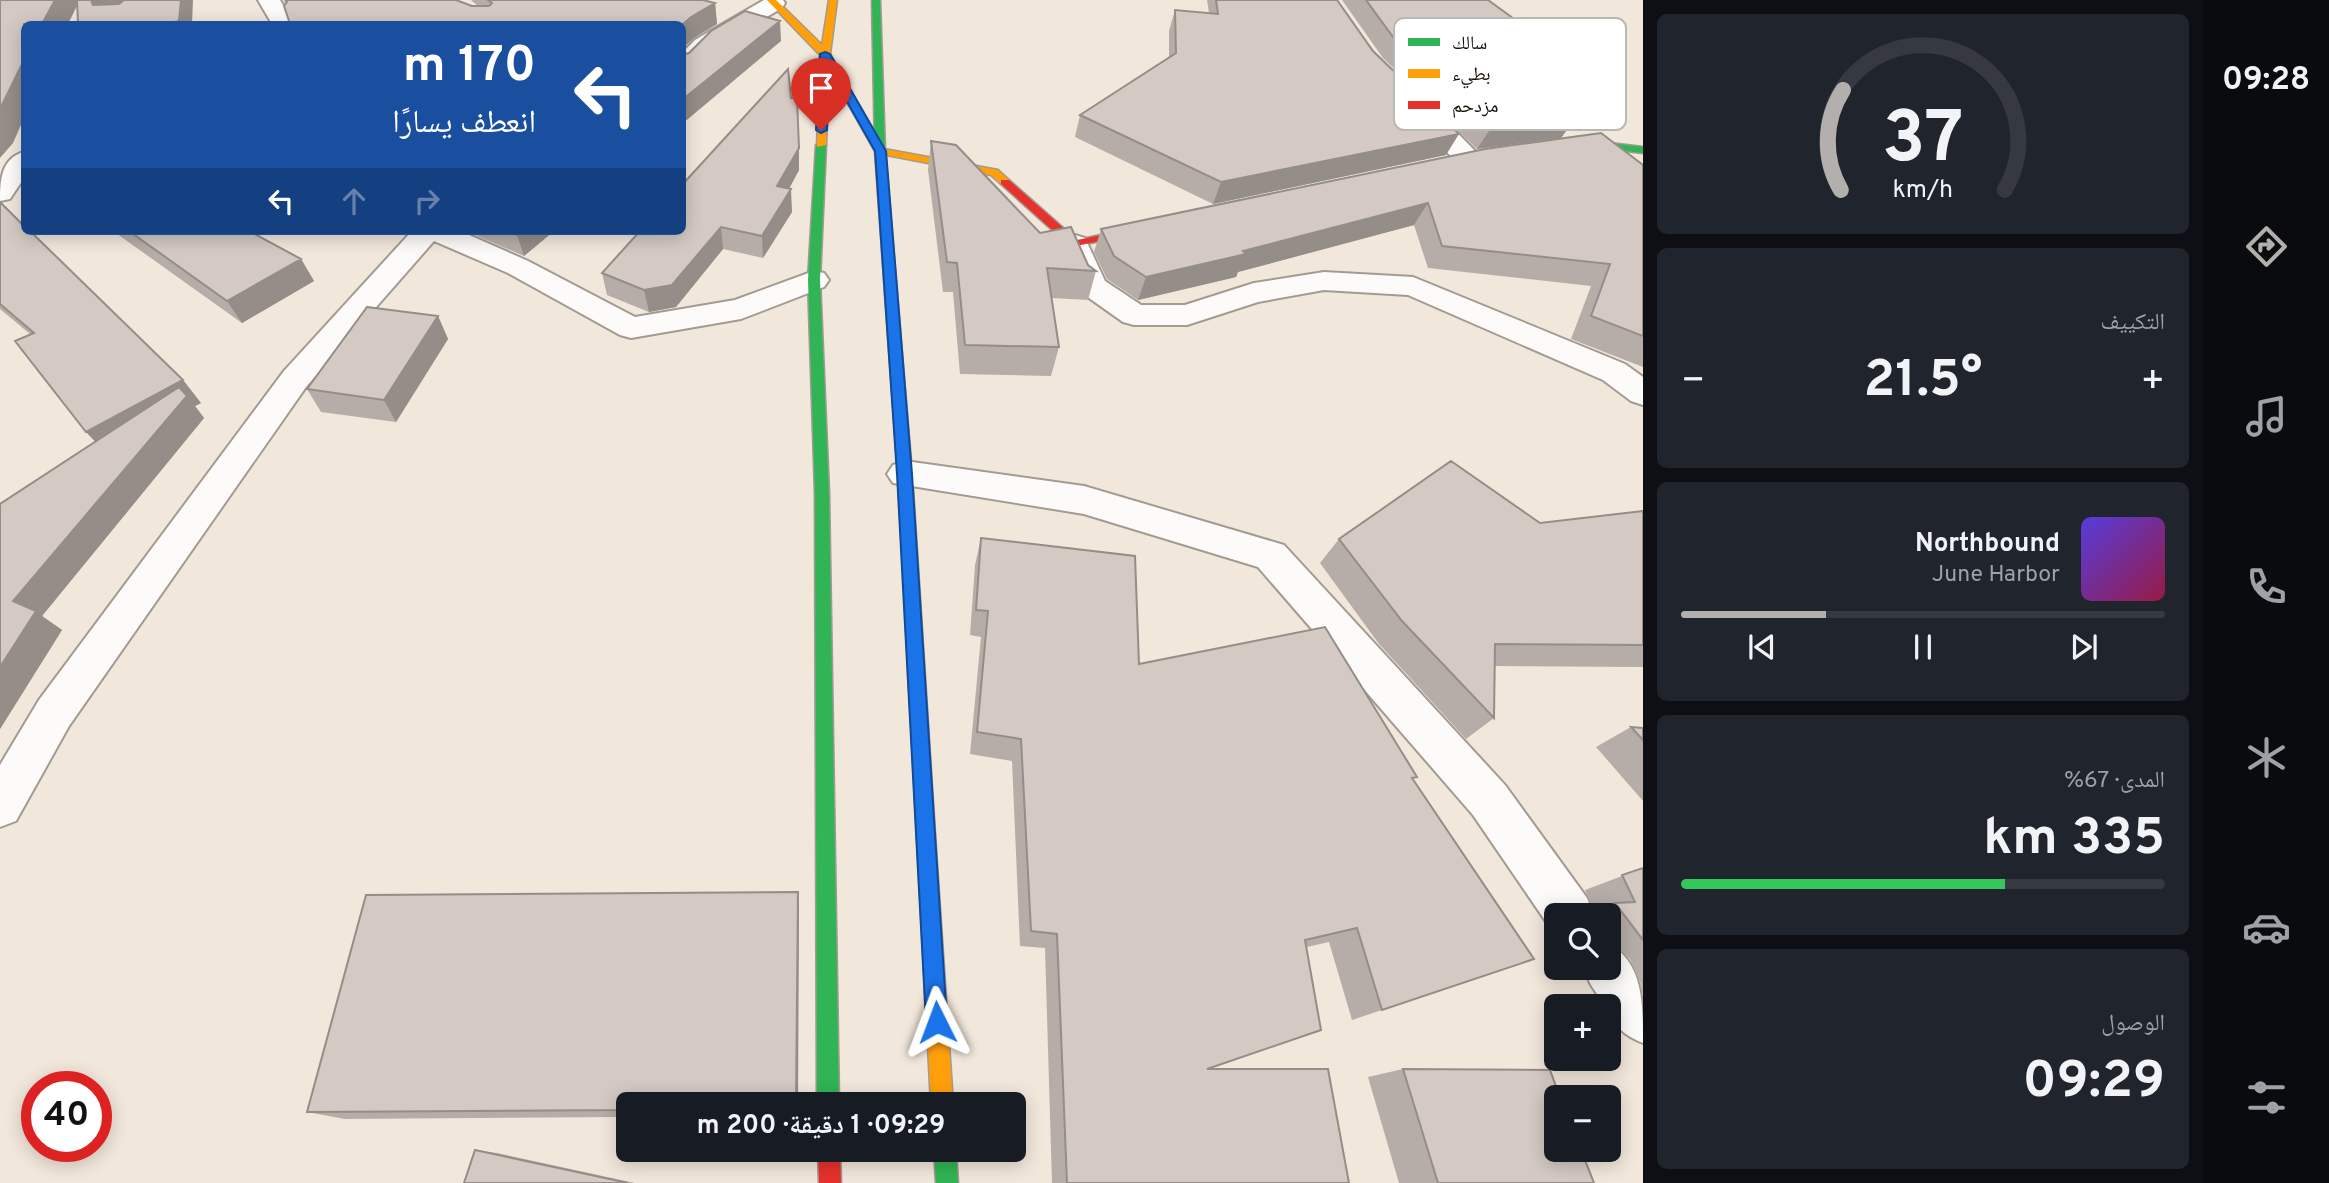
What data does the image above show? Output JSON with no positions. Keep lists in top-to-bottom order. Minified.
{"legend":["سالك","بطيء","مزدحم"],"page":{"tabs":"09:28","turn":["170 m","انعطف يسارًا"],"tile":["التكييف",["المدى · 67%","335 km"],["الوصول","09:29"]],"heat":["−","21.5°","+"],"song":["Northbound","June Harbor"],"map_buttons":["+","−"],"limit":"40","trip":"09:29 · 1 دقيقة · 200 m","gauge":["37","km/h"]}}
